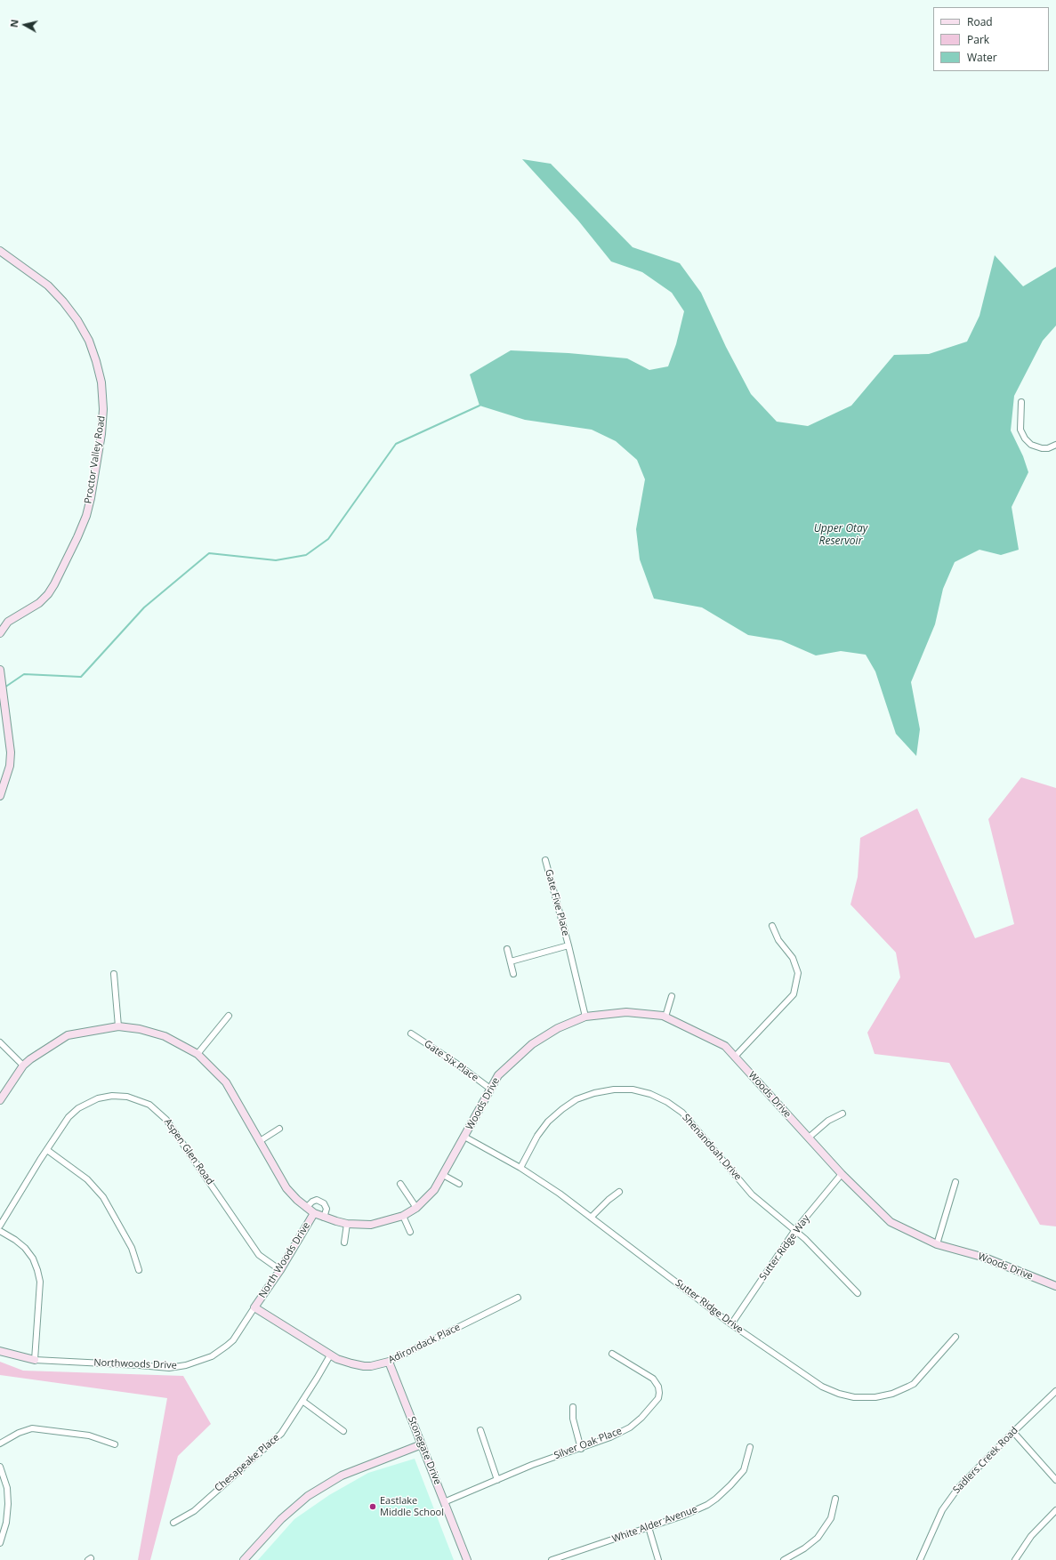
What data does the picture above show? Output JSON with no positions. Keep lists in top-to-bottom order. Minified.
{"streets":{"street":["Proctor Valley Road","Gate Five Place","Gate Six Place","Woods Drive","Shenandoah Drive","Aspen Glen Road","Sutter Ridge Way","North Woods Drive","Sutter Ridge Drive","Adirondack Place","Northwoods Drive","Silver Oak Place","Stonegate Drive","Sadlers Creek Road","Chesapeake Place","White Alder Avenue"]},"crossings":[["Gate Five Place","Woods Drive"],["Gate Six Place","Woods Drive"],["Woods Drive","Sutter Ridge Way"],["Woods Drive","North Woods Drive"],["Woods Drive","Sutter Ridge Drive"],["Shenandoah Drive","Sutter Ridge Way"],["Shenandoah Drive","Sutter Ridge Drive"],["Aspen Glen Road","North Woods Drive"],["Sutter Ridge Way","Sutter Ridge Drive"],["North Woods Drive","Adirondack Place"],["North Woods Drive","Northwoods Drive"],["Adirondack Place","Northwoods Drive"],["Adirondack Place","Stonegate Drive"],["Adirondack Place","Chesapeake Place"],["Silver Oak Place","Stonegate Drive"]],"water":["Upper Otay Reservoir"],"places":["Eastlake Middle School"],"legend":["Road","Park","Water"],"north":"left"}
